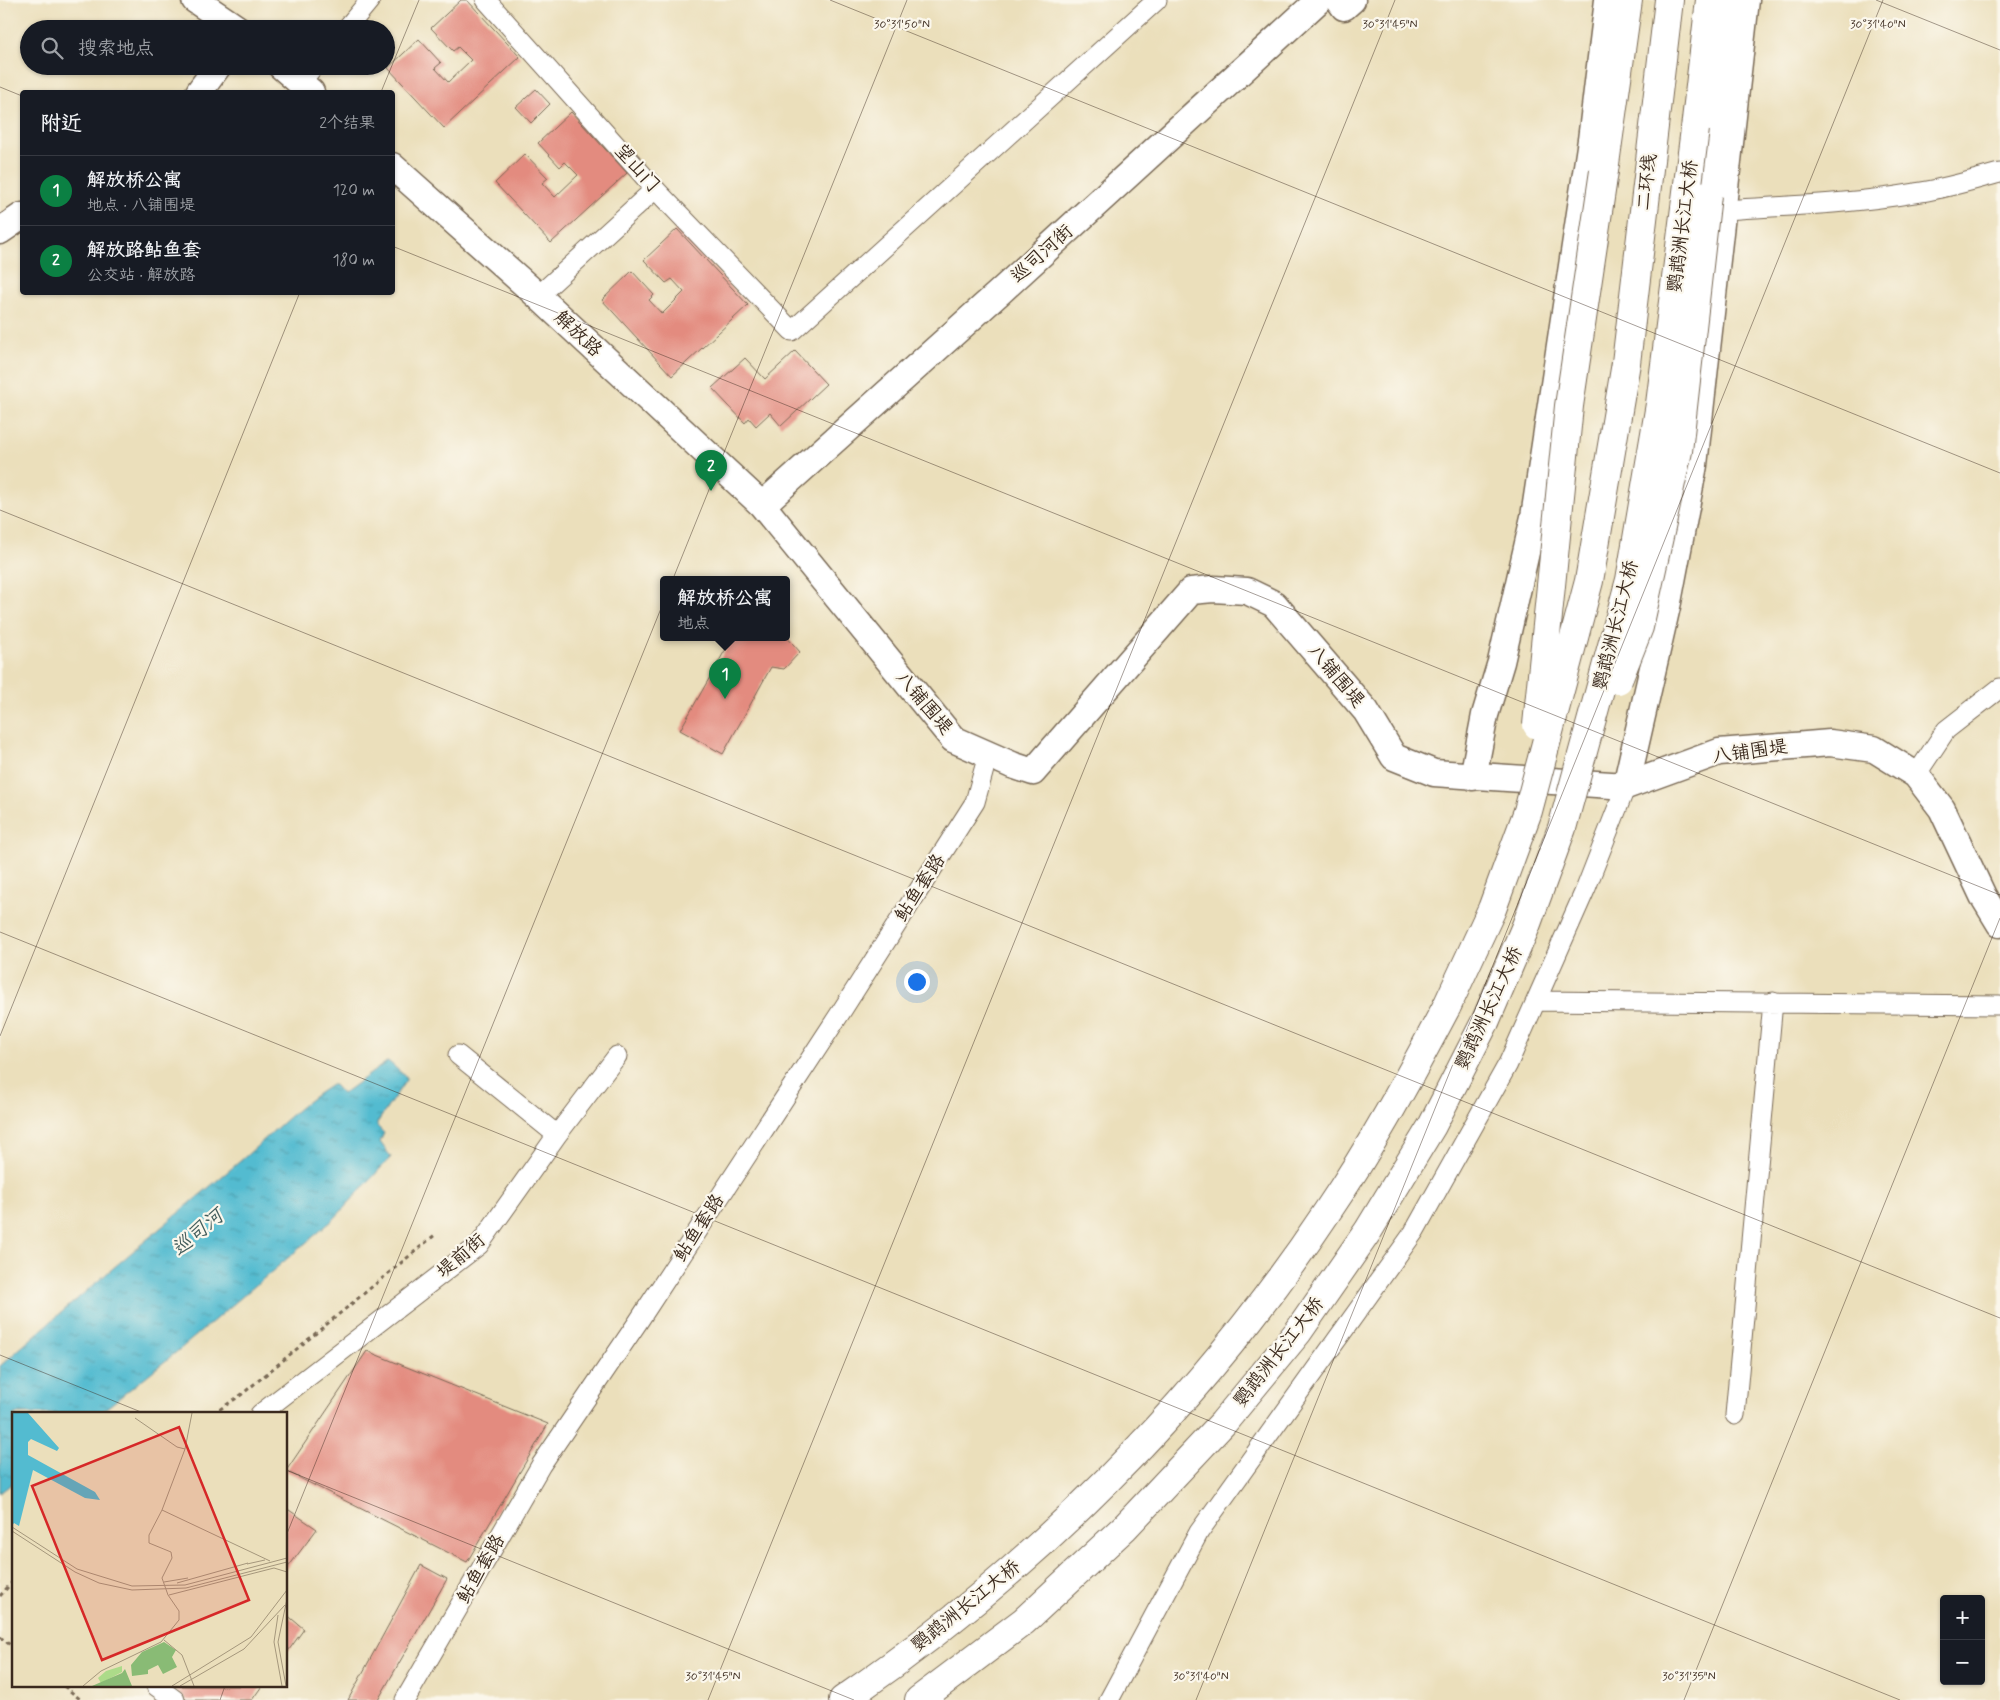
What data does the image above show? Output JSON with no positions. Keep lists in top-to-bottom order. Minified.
{"streets":{"highway":["二环线","鹦鹉洲长江大桥"],"street":["望山门","巡司河街","解放路","八铺围堤","鲇鱼套路","堤前街"]},"crossings":[["二环线","鹦鹉洲长江大桥"],["巡司河街","解放路"],["巡司河街","八铺围堤"],["解放路","八铺围堤"],["八铺围堤","鲇鱼套路"]],"water":["巡司河"],"page":{"search":"搜索地点","heading":["附近","2个结果"],"list":[{"mark":"1","name":"解放桥公寓","note":"地点 · 八铺围堤","value":"120 m"},{"mark":"2","name":"解放路鲇鱼套","note":"公交站 · 解放路","value":"180 m"}],"pins":["2","1"],"popup":["解放桥公寓","地点"],"map_buttons":["+","−"]},"coordinates":["30°31'50\"N","30°31'45\"N","30°31'40\"N","30°31'35\"N"]}
